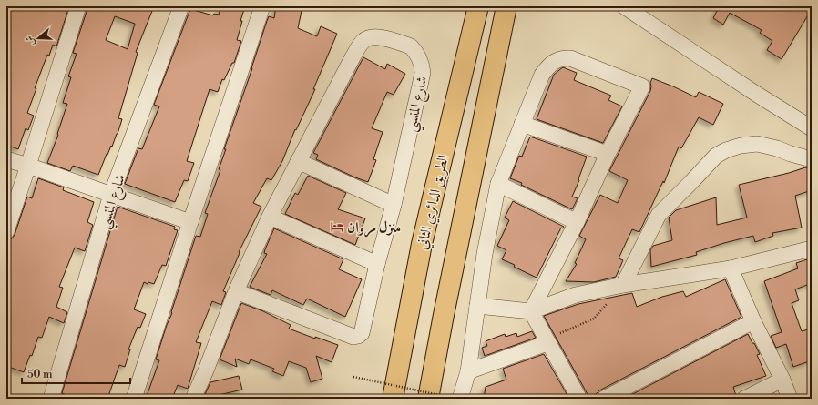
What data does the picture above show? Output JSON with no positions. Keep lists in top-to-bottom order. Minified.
{"streets":{"highway":["الطريق الدائري الثاني"],"street":["شارع المنسي"]},"places":{"hotel":["منزل مروان"]},"scale_bar":"50 m","north":"left"}
